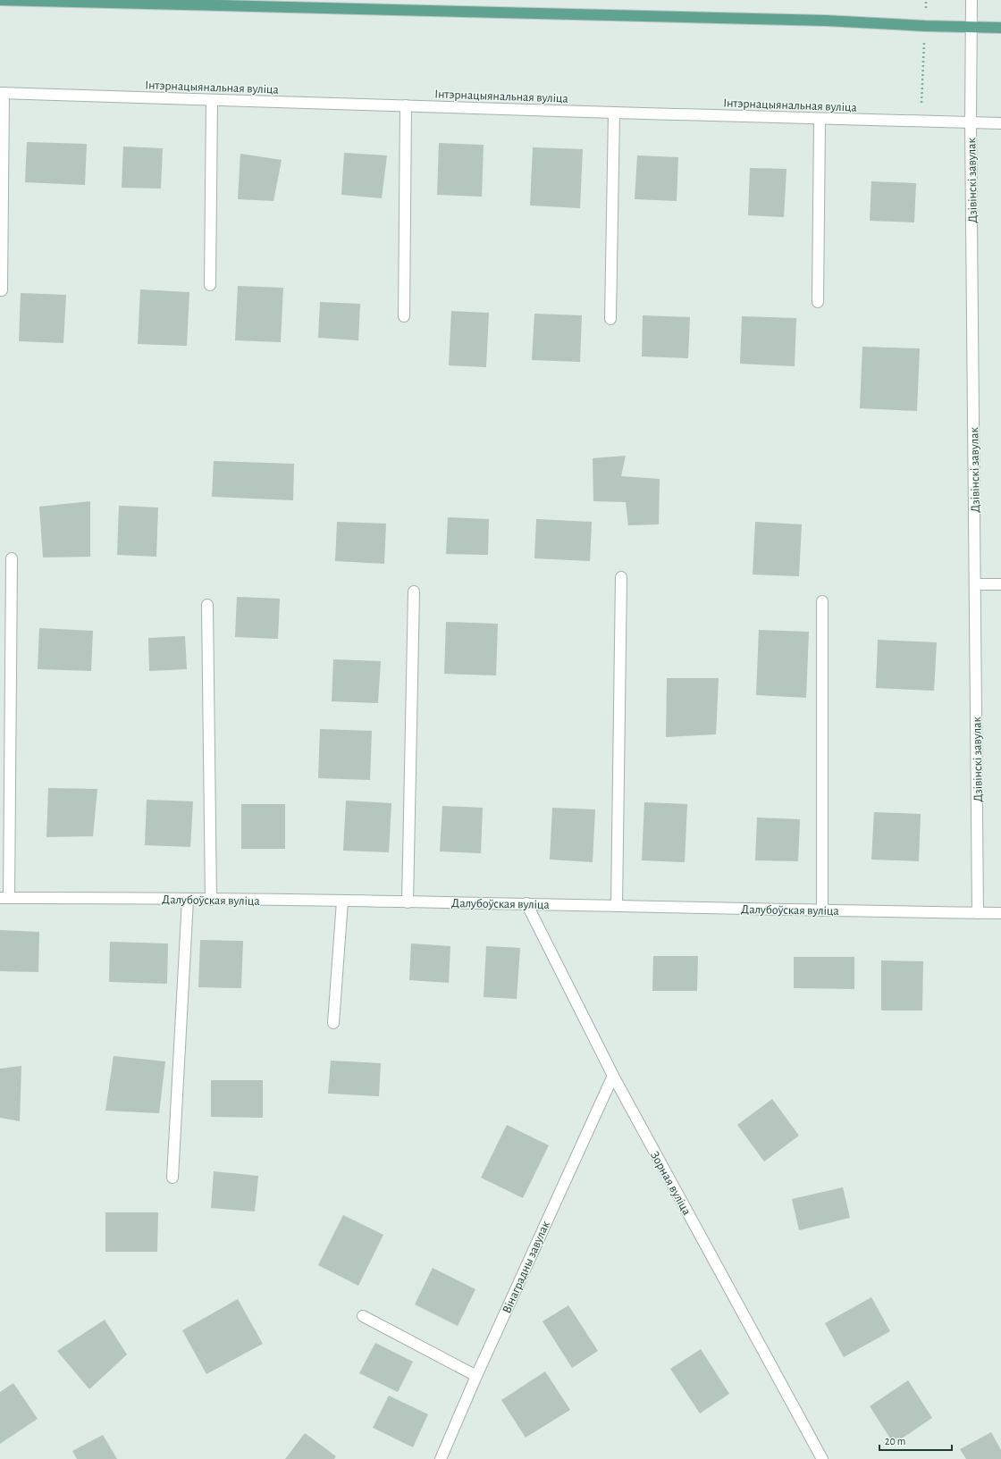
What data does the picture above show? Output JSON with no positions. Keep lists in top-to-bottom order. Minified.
{"streets":{"street":["Інтэрнацыянальная вуліца","Дзівінскі завулак","Далубоўская вуліца","Зорная вуліца","Вінаградны завулак"]},"crossings":[["Інтэрнацыянальная вуліца","Дзівінскі завулак"],["Дзівінскі завулак","Далубоўская вуліца"],["Далубоўская вуліца","Зорная вуліца"],["Зорная вуліца","Вінаградны завулак"]],"scale_bar":"20 m"}
